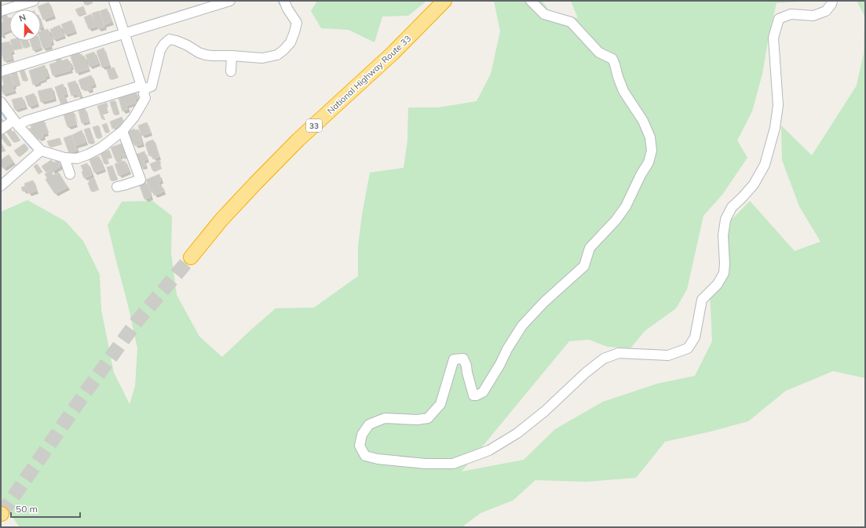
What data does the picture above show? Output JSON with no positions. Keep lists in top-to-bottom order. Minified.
{"streets":{"highway":["National Highway Route 33","33"]},"scale_bar":"50 m","north":"top"}
